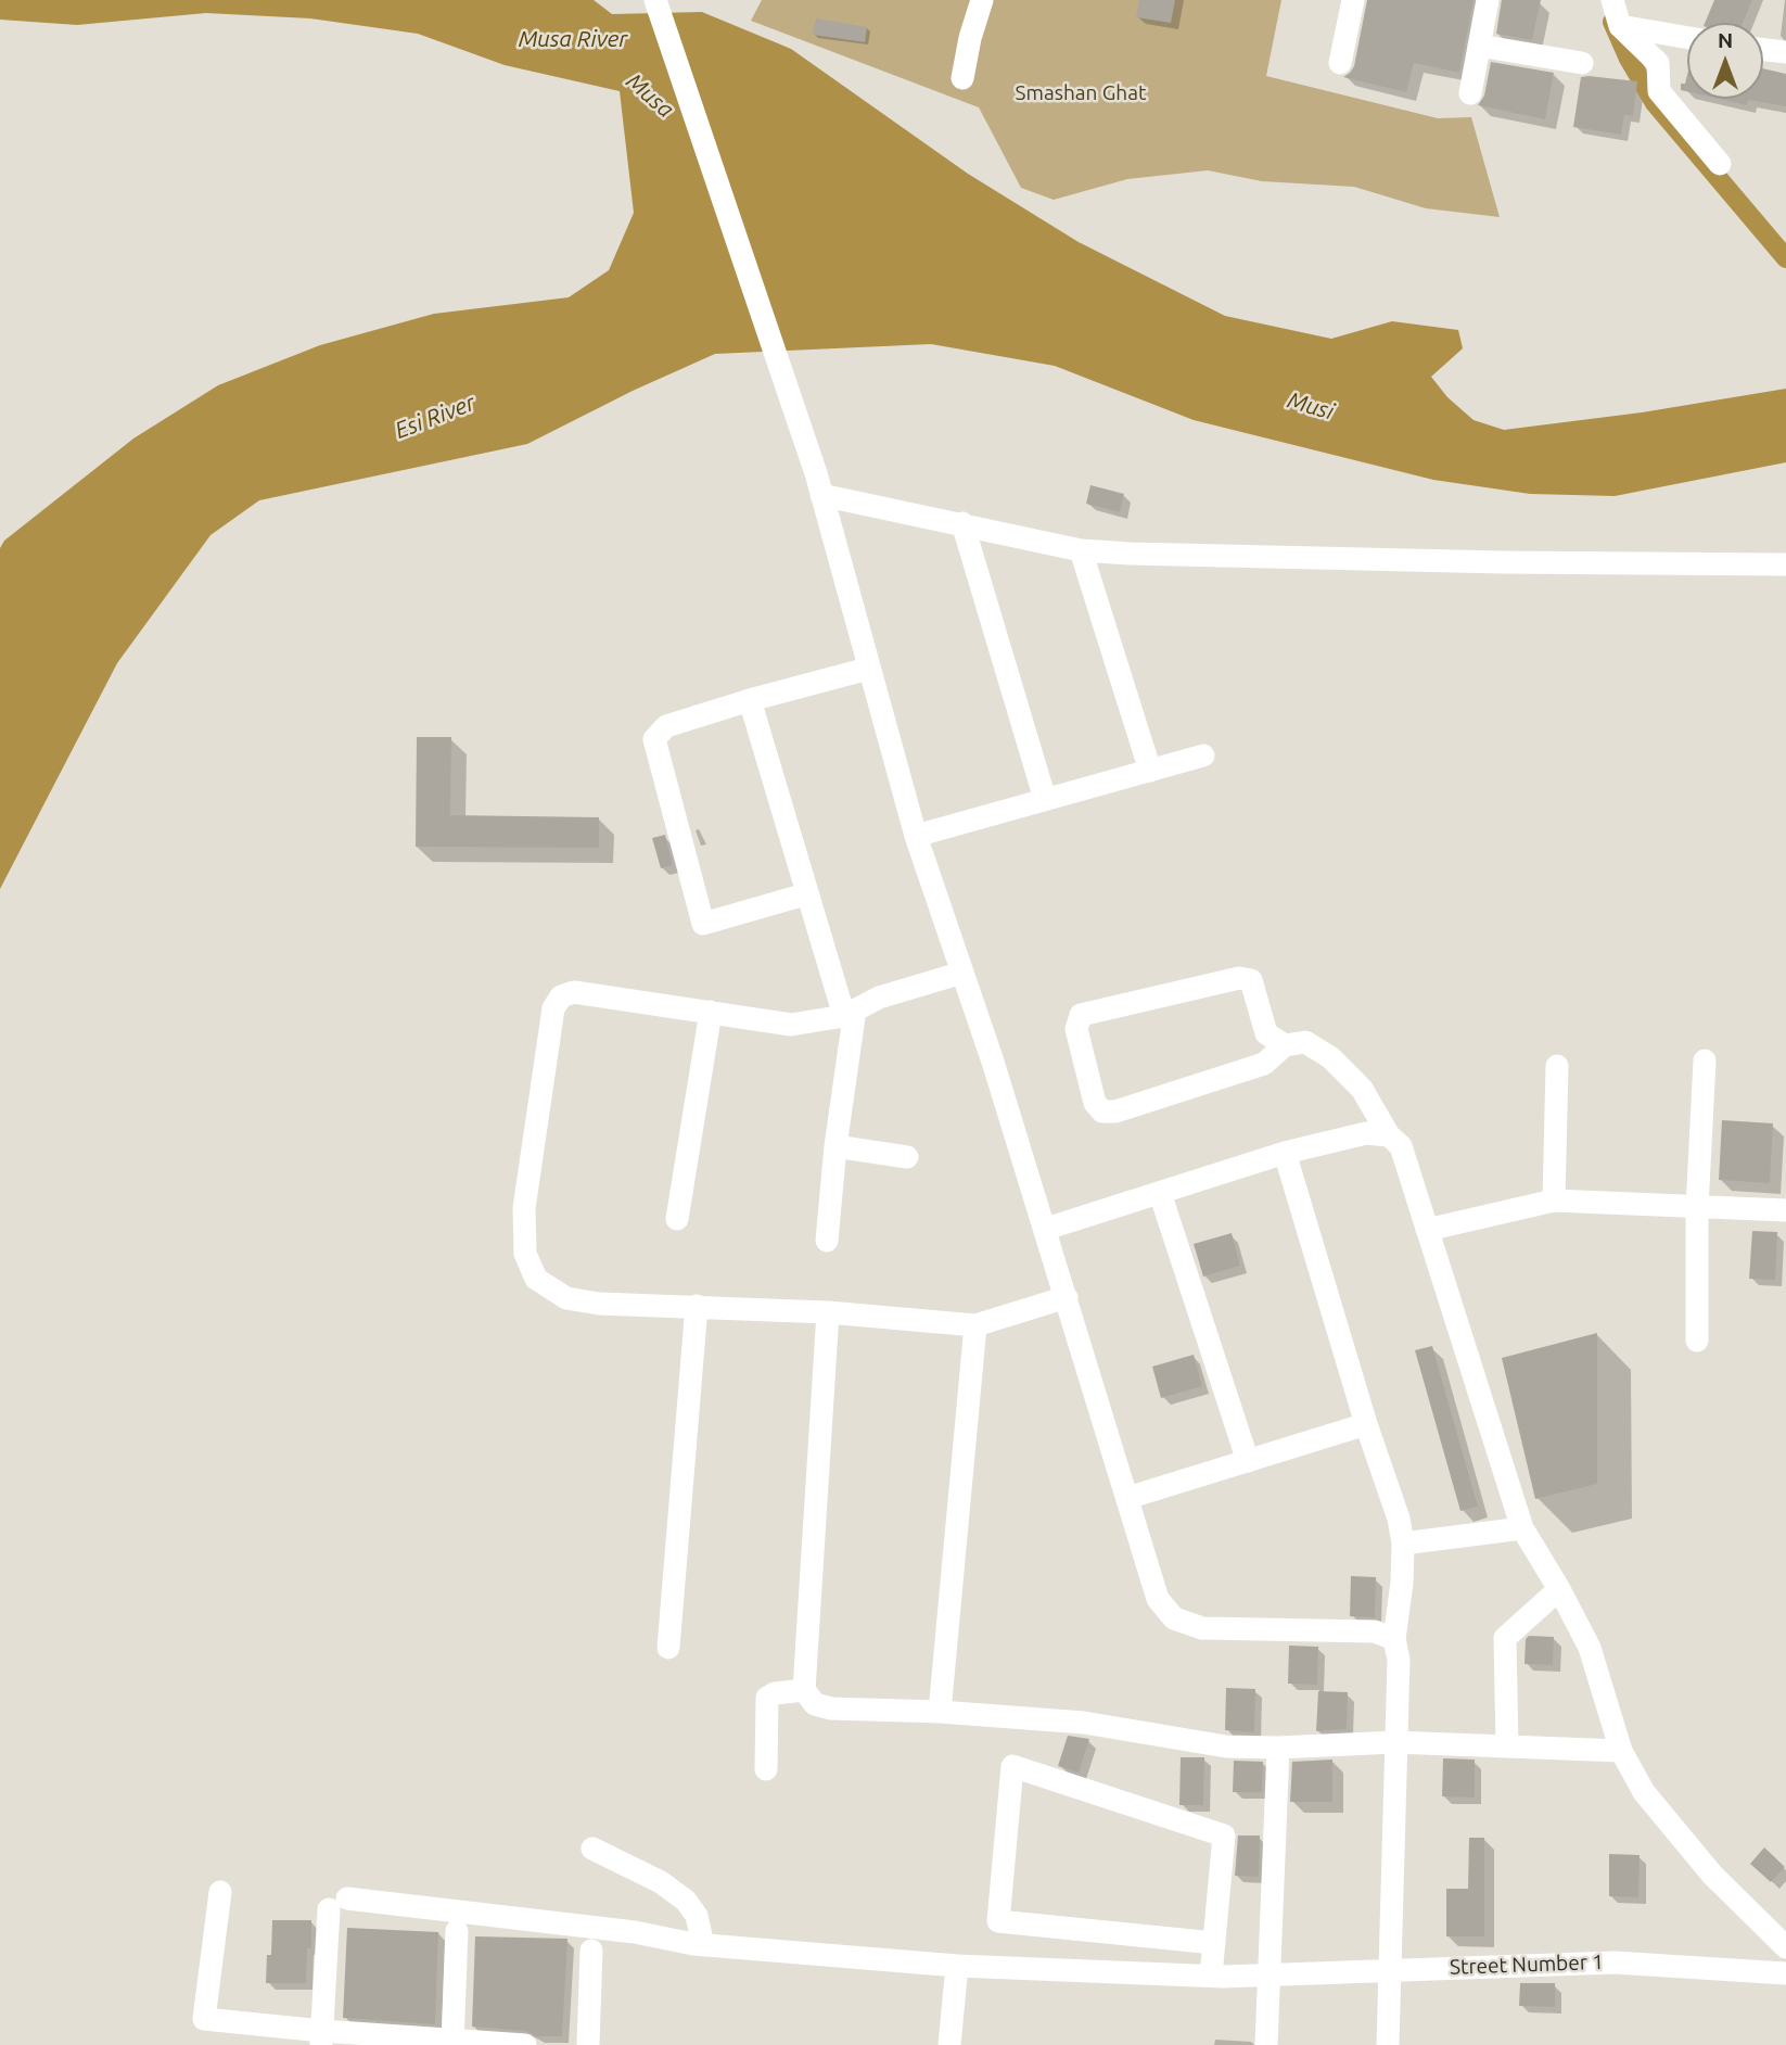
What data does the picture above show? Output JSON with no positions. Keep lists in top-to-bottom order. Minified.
{"streets":{"street":["Street Number 1"]},"water":["Musa River","Musa","Musi","Esi River"],"parks":["Smashan Ghat"],"north":"top"}
